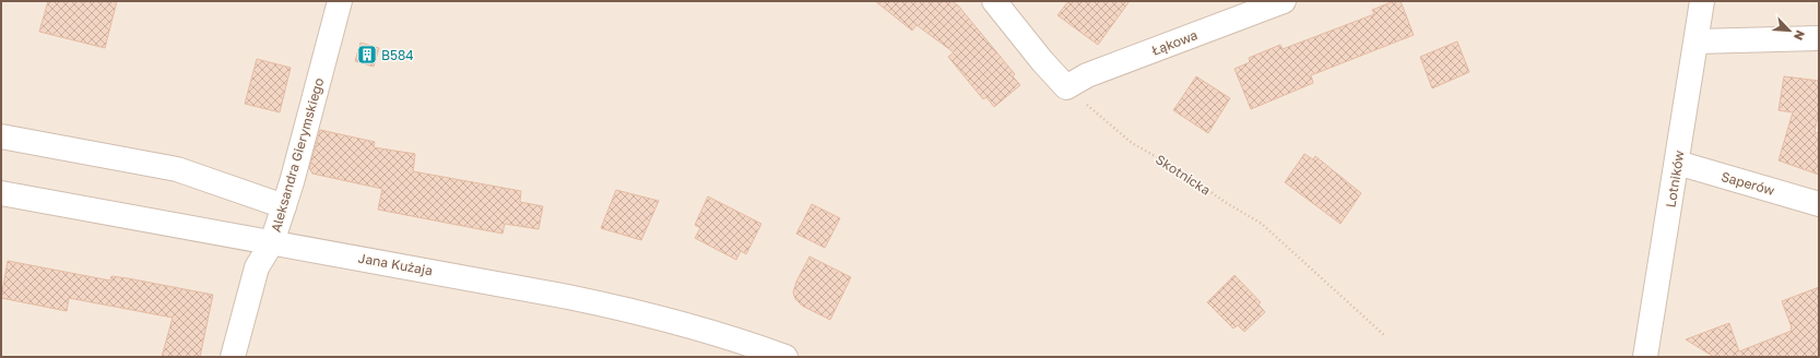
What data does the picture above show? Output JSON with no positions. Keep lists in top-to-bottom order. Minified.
{"streets":{"street":["Łąkowa","Aleksandra Gierymskiego","Lotników","Saperów","Jana Kużaja"],"path":["Skotnicka"]},"crossings":[["Łąkowa","Skotnicka"],["Aleksandra Gierymskiego","Jana Kużaja"],["Lotników","Saperów"]],"places":{"building":["B584"]},"north":"bottom right"}
